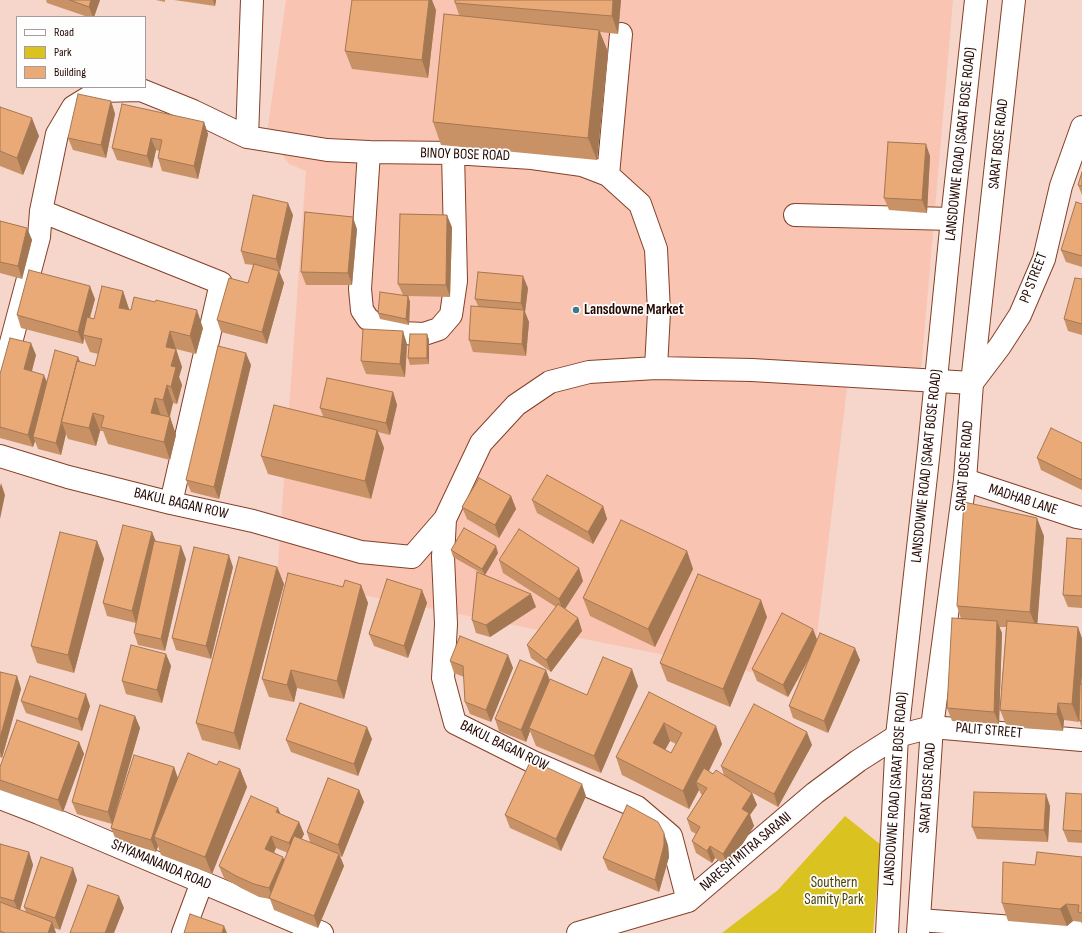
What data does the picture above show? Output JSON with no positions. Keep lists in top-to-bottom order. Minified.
{"streets":{"street":["LANSDOWNE ROAD (SARAT BOSE ROAD)","SARAT BOSE ROAD","BINOY BOSE ROAD","PP STREET","MADHAB LANE","BAKUL BAGAN ROW","PALIT STREET","NARESH MITRA SARANI","SHYAMANANDA ROAD"]},"crossings":[["LANSDOWNE ROAD (SARAT BOSE ROAD)","PALIT STREET"],["LANSDOWNE ROAD (SARAT BOSE ROAD)","NARESH MITRA SARANI"],["SARAT BOSE ROAD","PP STREET"],["SARAT BOSE ROAD","MADHAB LANE"],["SARAT BOSE ROAD","PALIT STREET"],["BAKUL BAGAN ROW","NARESH MITRA SARANI"],["PALIT STREET","NARESH MITRA SARANI"]],"parks":["Southern Samity Park"],"places":["Lansdowne Market"],"legend":["Road","Park","Building"]}
